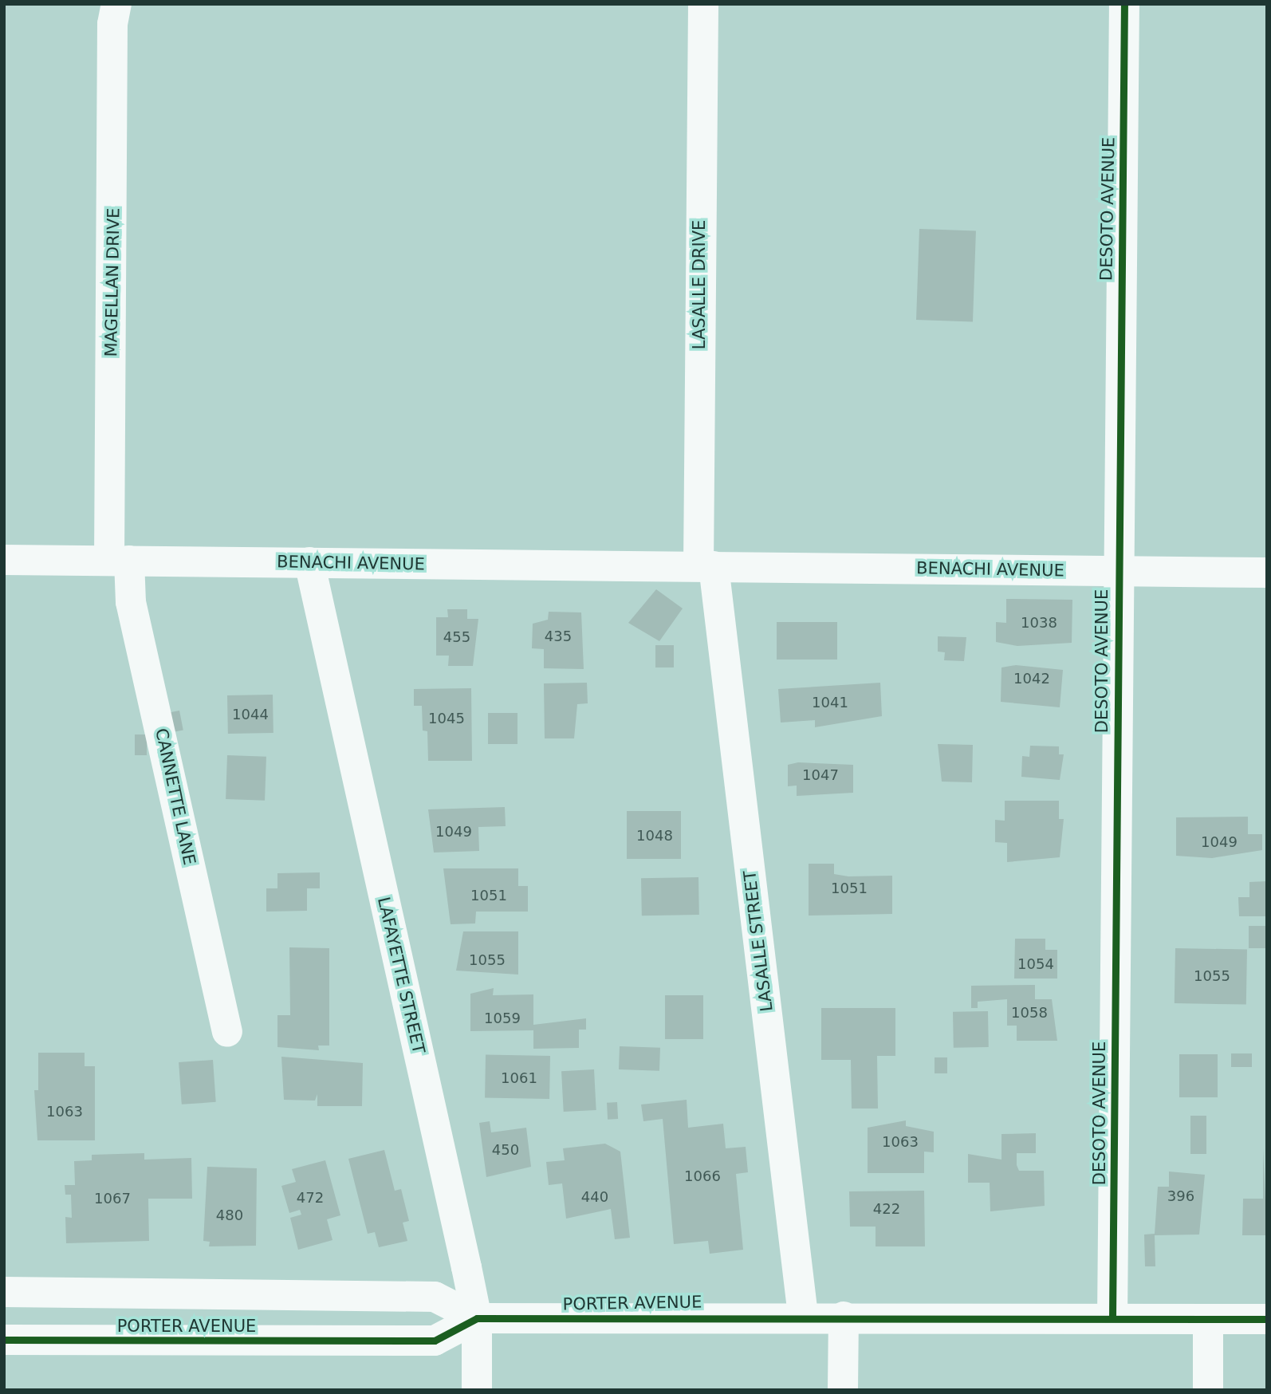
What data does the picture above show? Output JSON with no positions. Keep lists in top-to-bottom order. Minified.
{"streets":{"street":["DESOTO AVENUE","MAGELLAN DRIVE","LASALLE DRIVE","BENACHI AVENUE","CANNETTE LANE","LASALLE STREET","LAFAYETTE STREET","PORTER AVENUE"]},"crossings":[["DESOTO AVENUE","BENACHI AVENUE"],["DESOTO AVENUE","PORTER AVENUE"],["MAGELLAN DRIVE","BENACHI AVENUE"],["MAGELLAN DRIVE","CANNETTE LANE"],["LASALLE DRIVE","BENACHI AVENUE"],["LASALLE DRIVE","LASALLE STREET"],["BENACHI AVENUE","CANNETTE LANE"],["BENACHI AVENUE","LASALLE STREET"],["BENACHI AVENUE","LAFAYETTE STREET"],["LASALLE STREET","PORTER AVENUE"],["LAFAYETTE STREET","PORTER AVENUE"]],"house_numbers":["1038","435","455","1042","1041","1044","1045","1047","1049","1048","1049","1051","1051","1055","1054","1055","1058","1059","1061","1063","1063","450","1066","396","440","472","1067","422","480"]}
